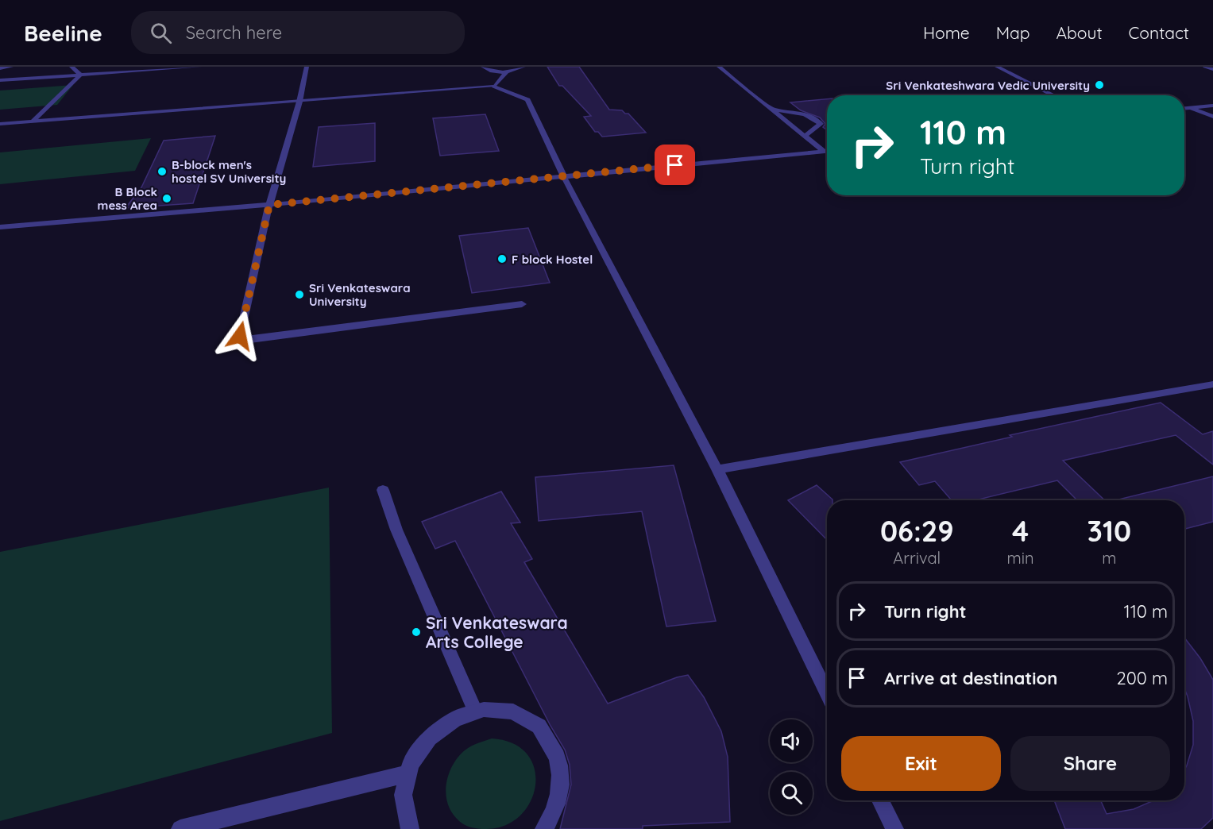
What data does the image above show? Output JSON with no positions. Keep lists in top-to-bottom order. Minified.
{"places":["Sri Venkateshwara Vedic University","B-block men's hostel SV University","B Block mess Area","F block Hostel","Sri Venkateswara University","Sri Venkateswara Arts College"],"page":{"header":"Beeline","search":"Search here","nav":["Home","Map","About","Contact"],"turn":["110 m","Turn right"],"eta":["06:29","Arrival","4","min","310","m"],"list":[{"name":"Turn right","value":"110 m"},{"name":"Arrive at destination","value":"200 m"}],"buttons":["Exit","Share"]}}
